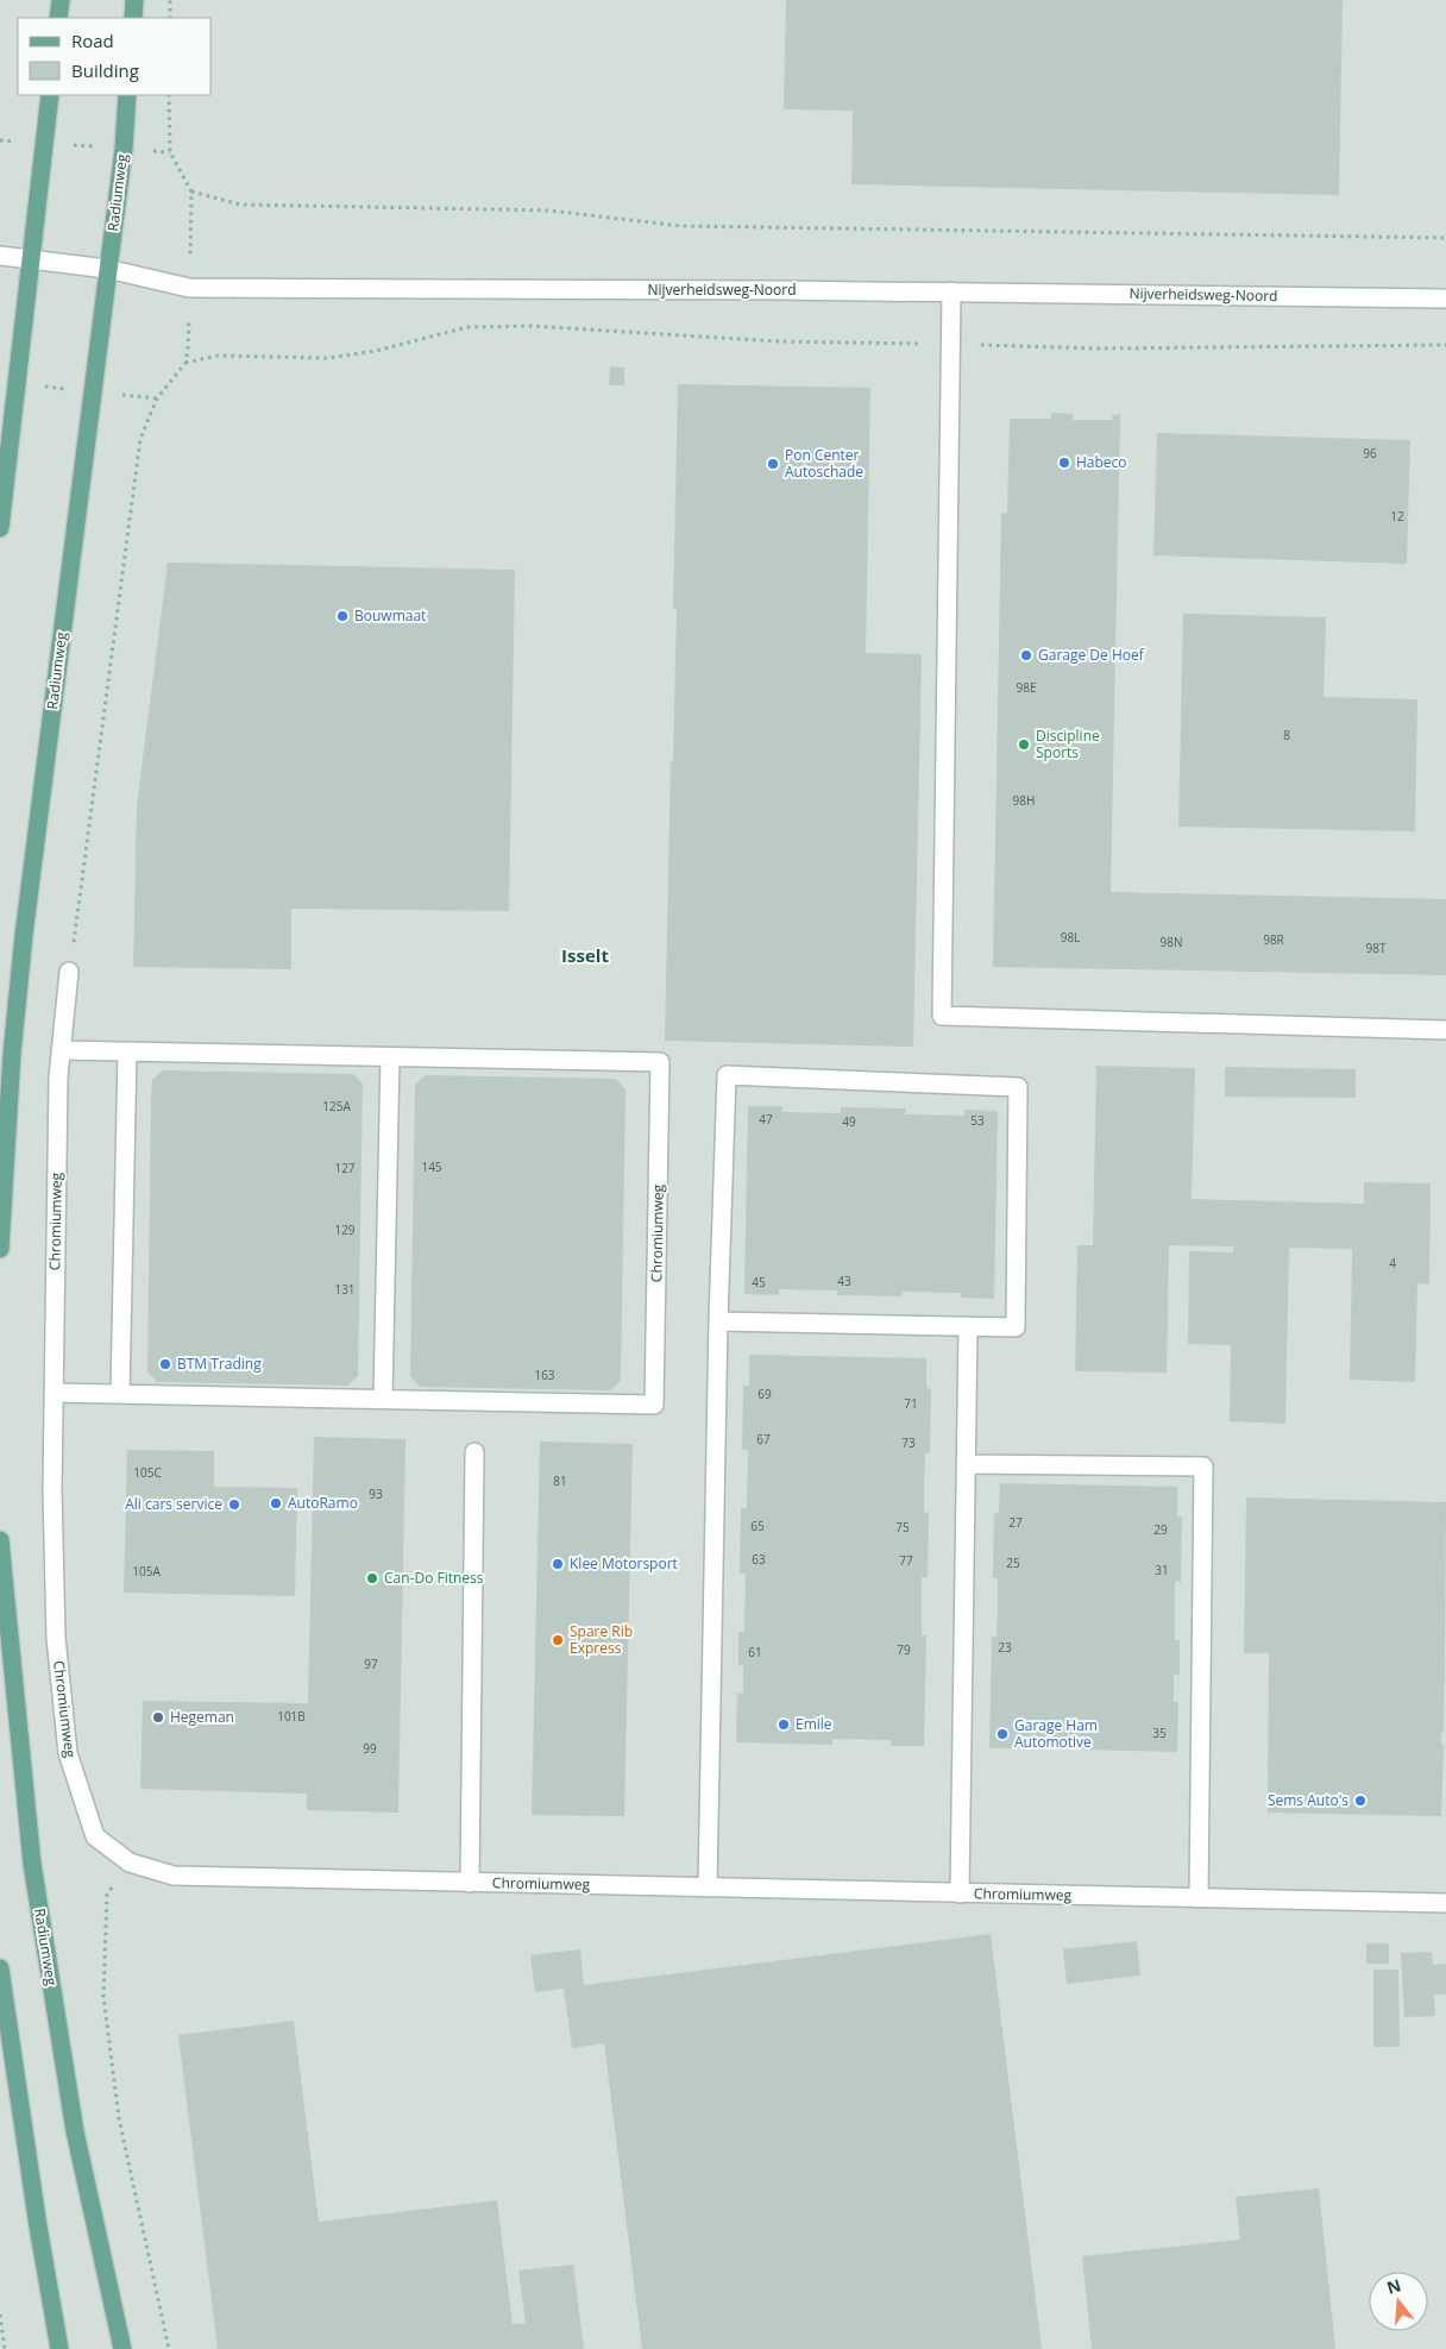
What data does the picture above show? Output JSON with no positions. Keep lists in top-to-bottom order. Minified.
{"streets":{"main road":["Radiumweg"],"street":["Nijverheidsweg-Noord","Chromiumweg"]},"crossings":[["Radiumweg","Nijverheidsweg-Noord"]],"districts":["Isselt"],"places":["Habeco","Pon Center Autoschade","Bouwmaat","Garage De Hoef","Discipline Sports","BTM Trading","AutoRamo","Ali cars service","Klee Motorsport","Can-Do Fitness","Spare Rib Express","Hegeman","Emile","Garage Ham Automotive","Sems Auto's"],"house_numbers":["96","12","98E","8","98H","98L","98R","98N","98T","125A","47","53","49","145","127","129","4","43","45","131","163","69","71","67","73","105C","81","93","27","65","75","29","63","77","25","31","105A","23","79","61","97","101B","35","99"],"legend":["Road","Building"],"north":"top"}
